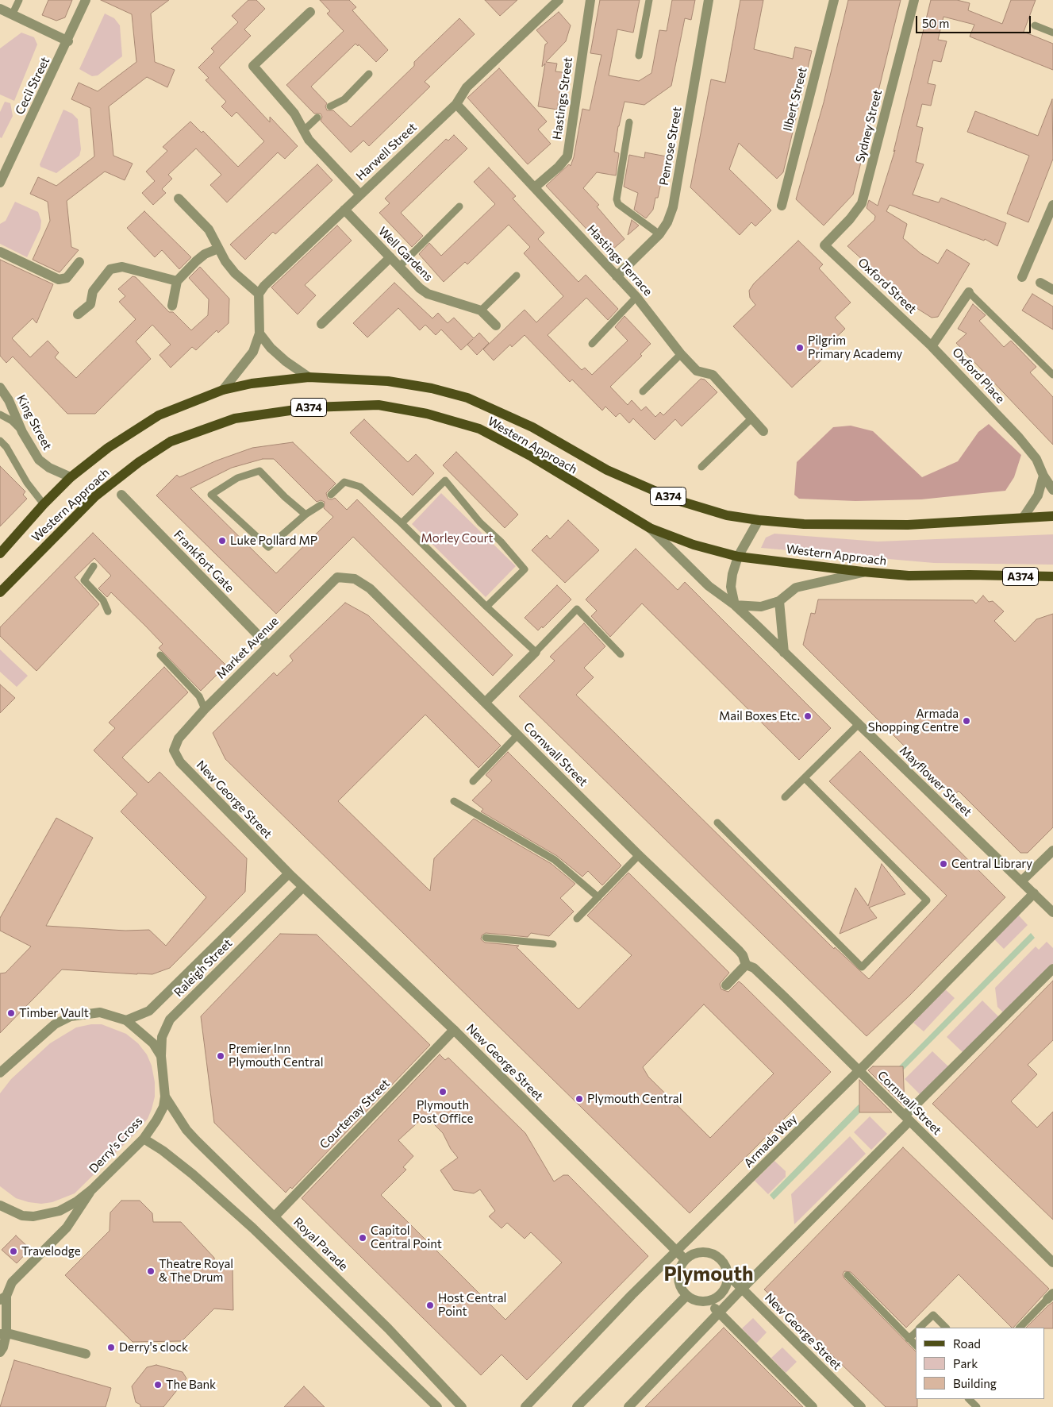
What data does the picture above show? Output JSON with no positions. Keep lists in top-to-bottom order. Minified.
{"streets":{"main road":["A374","Western Approach"],"street":["Cecil Street","Hastings Street","Ilbert Street","Sydney Street","Penrose Street","Harwell Street","Well Gardens","Hastings Terrace","Oxford Street","Oxford Place","King Street","Frankfort Gate","Market Avenue","Cornwall Street","Mayflower Street","New George Street","Raleigh Street","Courtenay Street","Armada Way","Derry's Cross","Royal Parade"]},"crossings":[["Hastings Street","Hastings Terrace"],["Sydney Street","Oxford Street"],["Penrose Street","Hastings Terrace"],["Harwell Street","Well Gardens"],["Harwell Street","Hastings Terrace"],["Oxford Street","Oxford Place"],["King Street","Western Approach"],["Western Approach","Mayflower Street"],["Frankfort Gate","Market Avenue"],["Market Avenue","Cornwall Street"],["Market Avenue","New George Street"],["Cornwall Street","Armada Way"],["Mayflower Street","Armada Way"],["New George Street","Raleigh Street"],["New George Street","Courtenay Street"],["New George Street","Armada Way"],["Raleigh Street","Derry's Cross"],["Courtenay Street","Royal Parade"],["Derry's Cross","Royal Parade"]],"districts":["Plymouth"],"parks":["Morley Court"],"places":["Pilgrim Primary Academy","Luke Pollard MP","Mail Boxes Etc.","Armada Shopping Centre","Central Library","Timber Vault","Premier Inn Plymouth Central","Plymouth Post Office","Plymouth Central","Capitol Central Point","Travelodge","Theatre Royal & The Drum","Host Central Point","Derry's clock","The Bank"],"legend":["Road","Park","Building"],"scale_bar":"50 m"}
